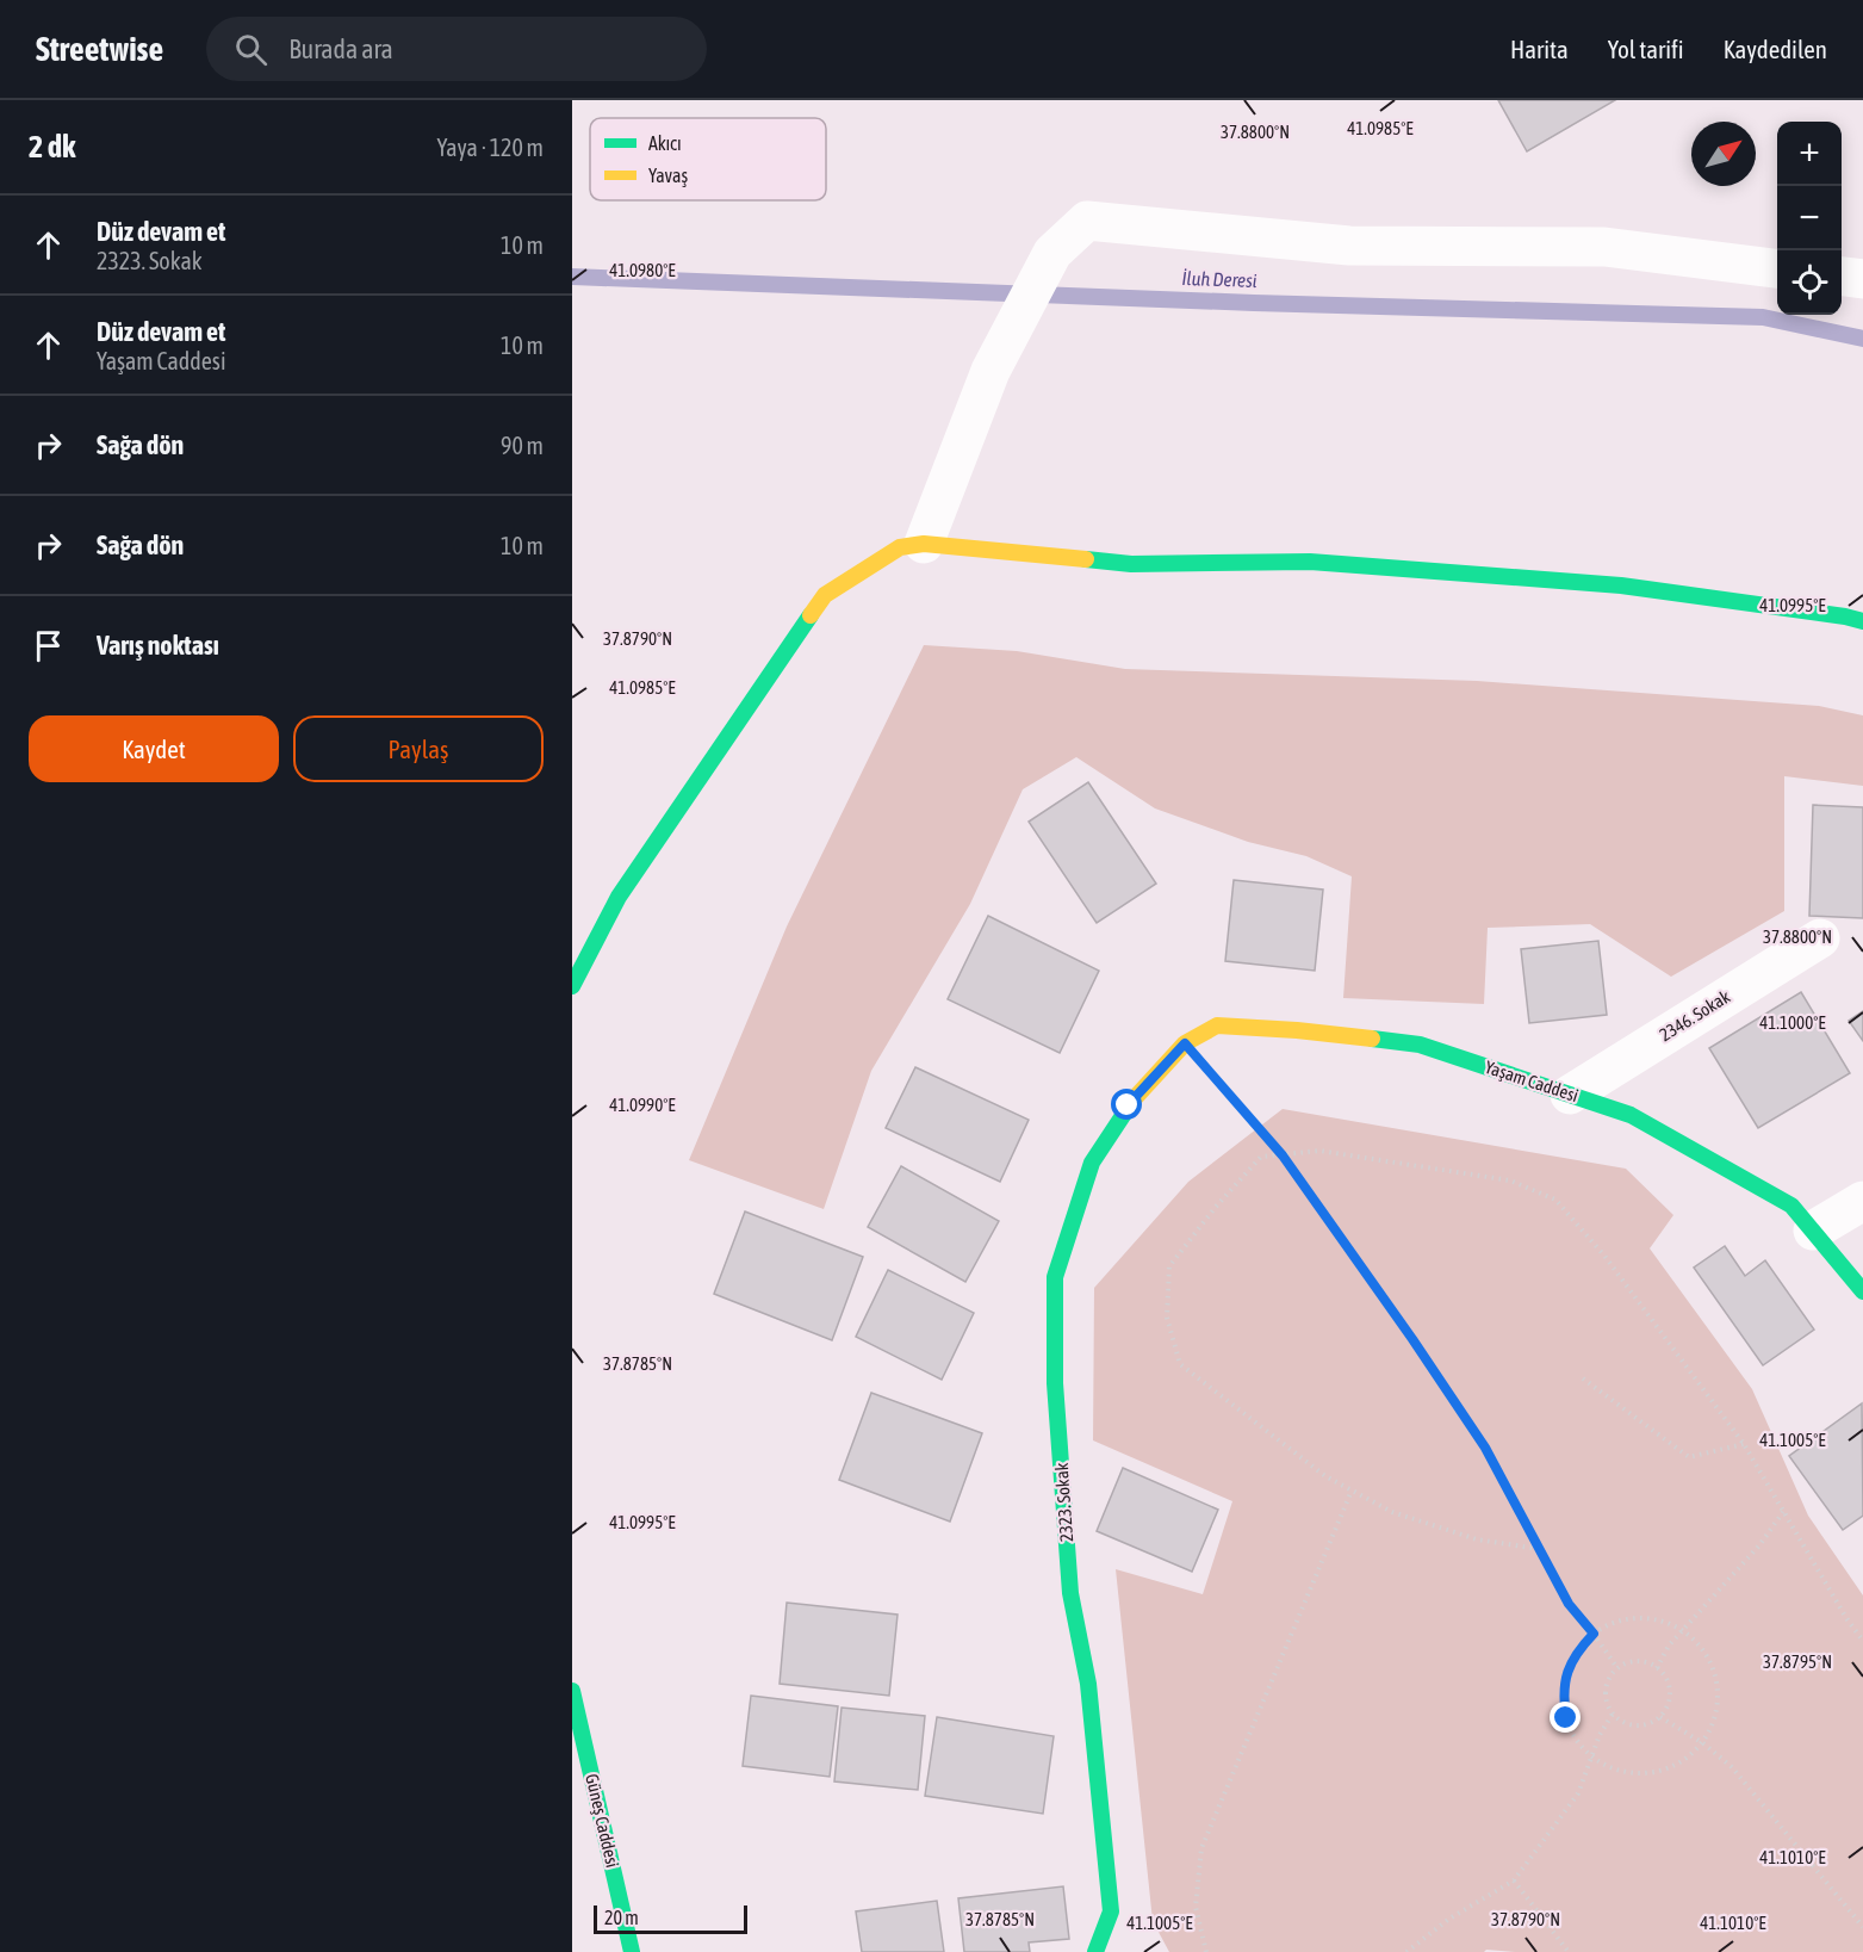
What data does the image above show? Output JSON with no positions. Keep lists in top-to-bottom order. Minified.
{"streets":{"street":["2346. Sokak","Yaşam Caddesi","2323. Sokak","Güneş Caddesi"]},"crossings":[["2346. Sokak","Yaşam Caddesi"],["Yaşam Caddesi","2323. Sokak"]],"water":["İluh Deresi"],"legend":["Akıcı","Yavaş"],"scale_bar":"20 m","north":"top right","page":{"header":"Streetwise","search":"Burada ara","nav":["Harita","Yol tarifi","Kaydedilen"],"heading":["2 dk","Yaya · 120 m"],"map_buttons":["+","−"],"list":[["Düz devam et","2323. Sokak","10 m"],["Düz devam et","Yaşam Caddesi","10 m"],["Sağa dön","90 m"],["Sağa dön","10 m"],"Varış noktası"],"buttons":["Kaydet","Paylaş"],"scale":"20 m"},"coordinates":["41.0985°E","37.8800°N","41.0980°E","41.0995°E","37.8790°N","41.1000°E","41.0990°E","37.8785°N","41.1005°E","37.8795°N","41.1010°E"]}
